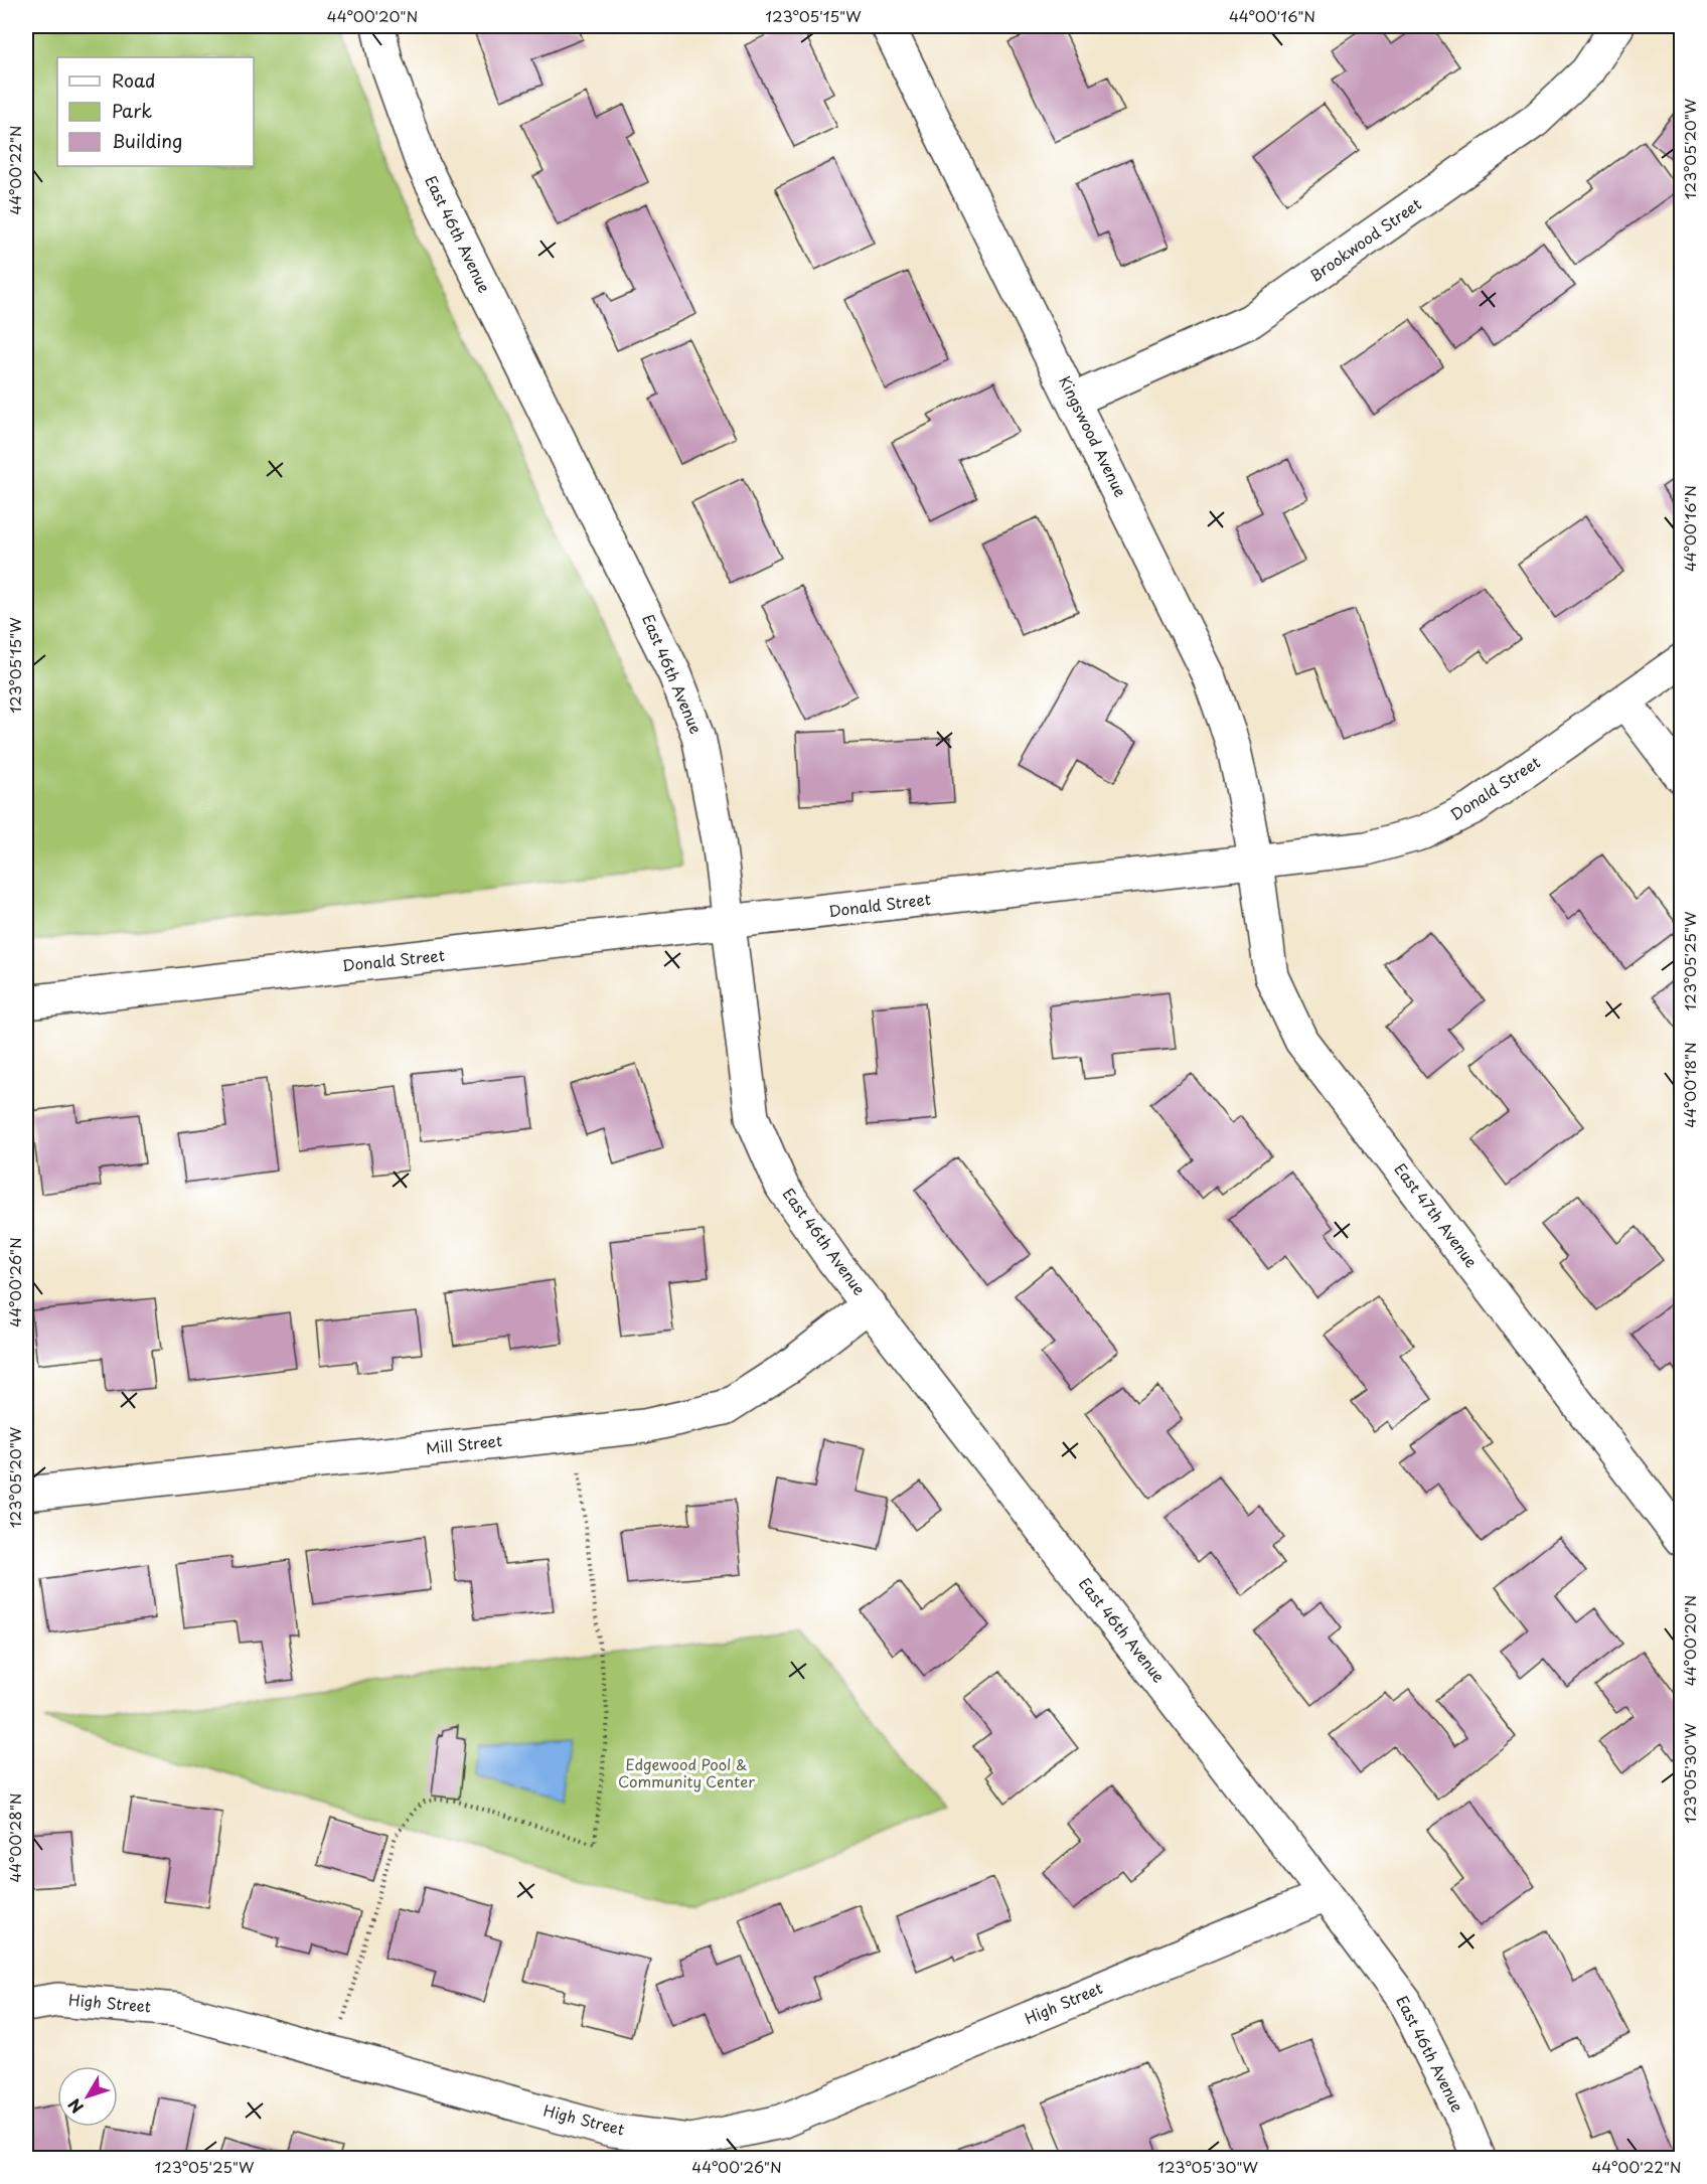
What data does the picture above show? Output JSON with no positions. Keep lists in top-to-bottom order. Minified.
{"streets":{"street":["East 46th Avenue","Brookwood Street","Kingswood Avenue","Donald Street","East 47th Avenue","Mill Street","High Street"]},"crossings":[["East 46th Avenue","Donald Street"],["East 46th Avenue","Mill Street"],["East 46th Avenue","High Street"],["Brookwood Street","Kingswood Avenue"],["Kingswood Avenue","Donald Street"],["Kingswood Avenue","East 47th Avenue"],["Donald Street","East 47th Avenue"]],"parks":["Edgewood Pool & Community Center"],"legend":["Road","Park","Building"],"north":"bottom left","coordinates":["44°00'20\"N","123°05'15\"W","44°00'16\"N","123°05'20\"W","44°00'22\"N","123°05'25\"W","44°00'18\"N","44°00'26\"N","123°05'30\"W","44°00'28\"N"]}
